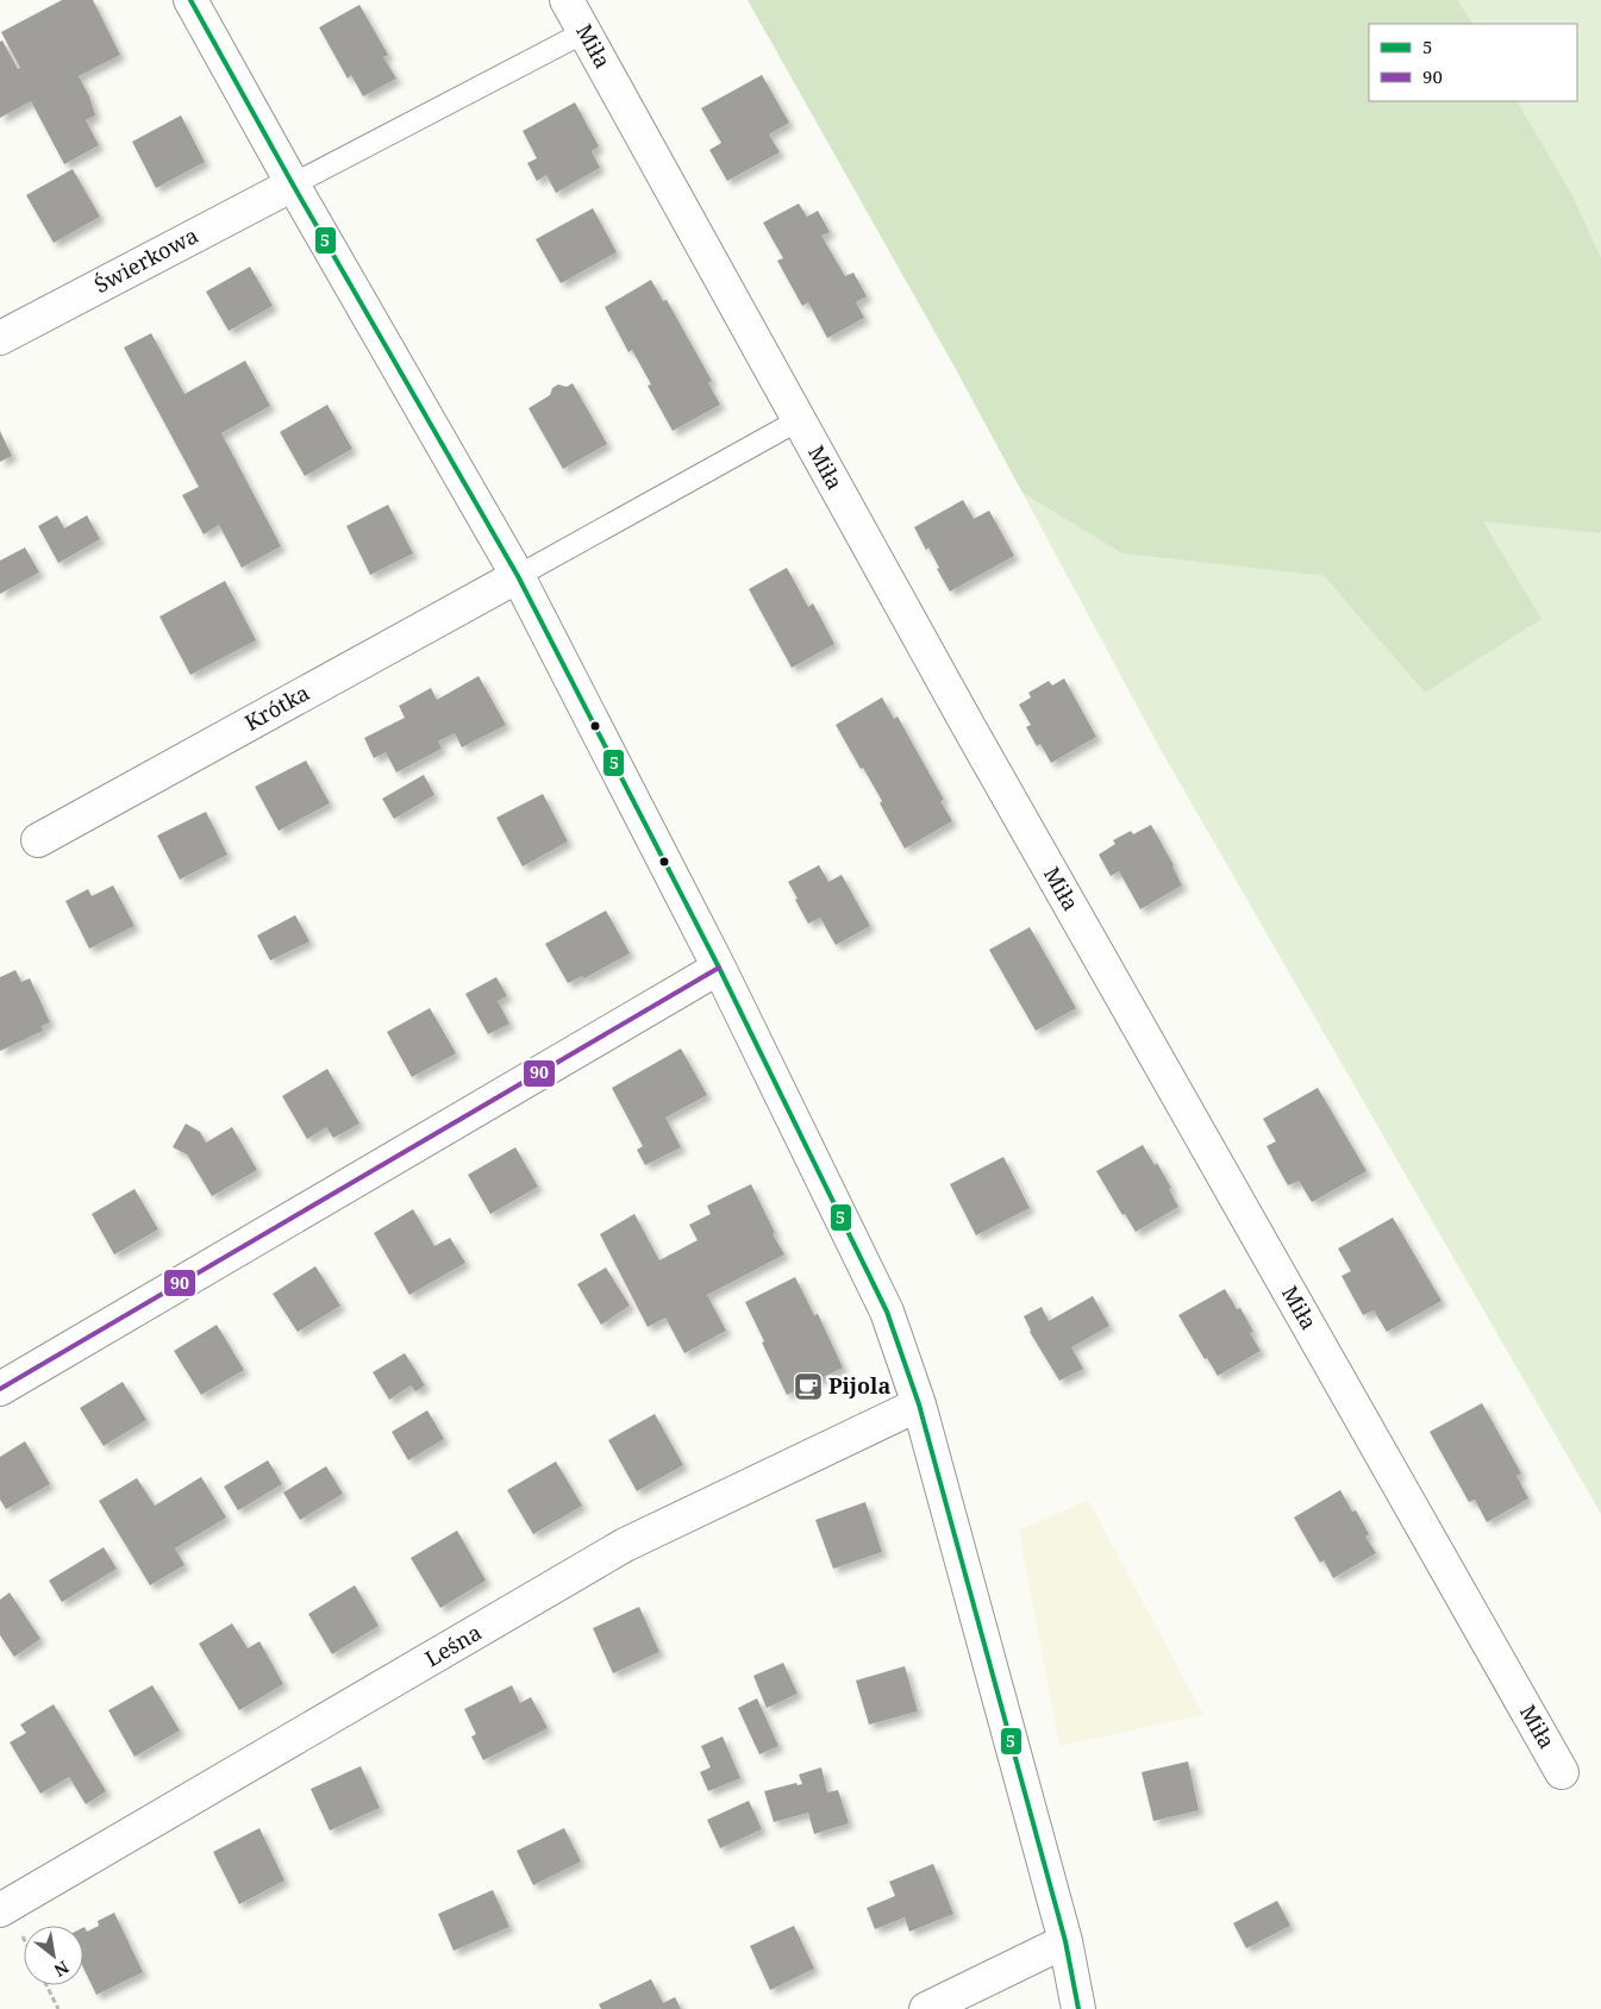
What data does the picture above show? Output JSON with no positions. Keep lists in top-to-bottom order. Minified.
{"streets":{"street":["Miła","Świerkowa","Krótka","Leśna"]},"places":{"cafe":["Pijola"]},"lines":["transit line 5","transit line 90"],"legend":["5","90"],"north":"bottom right"}
